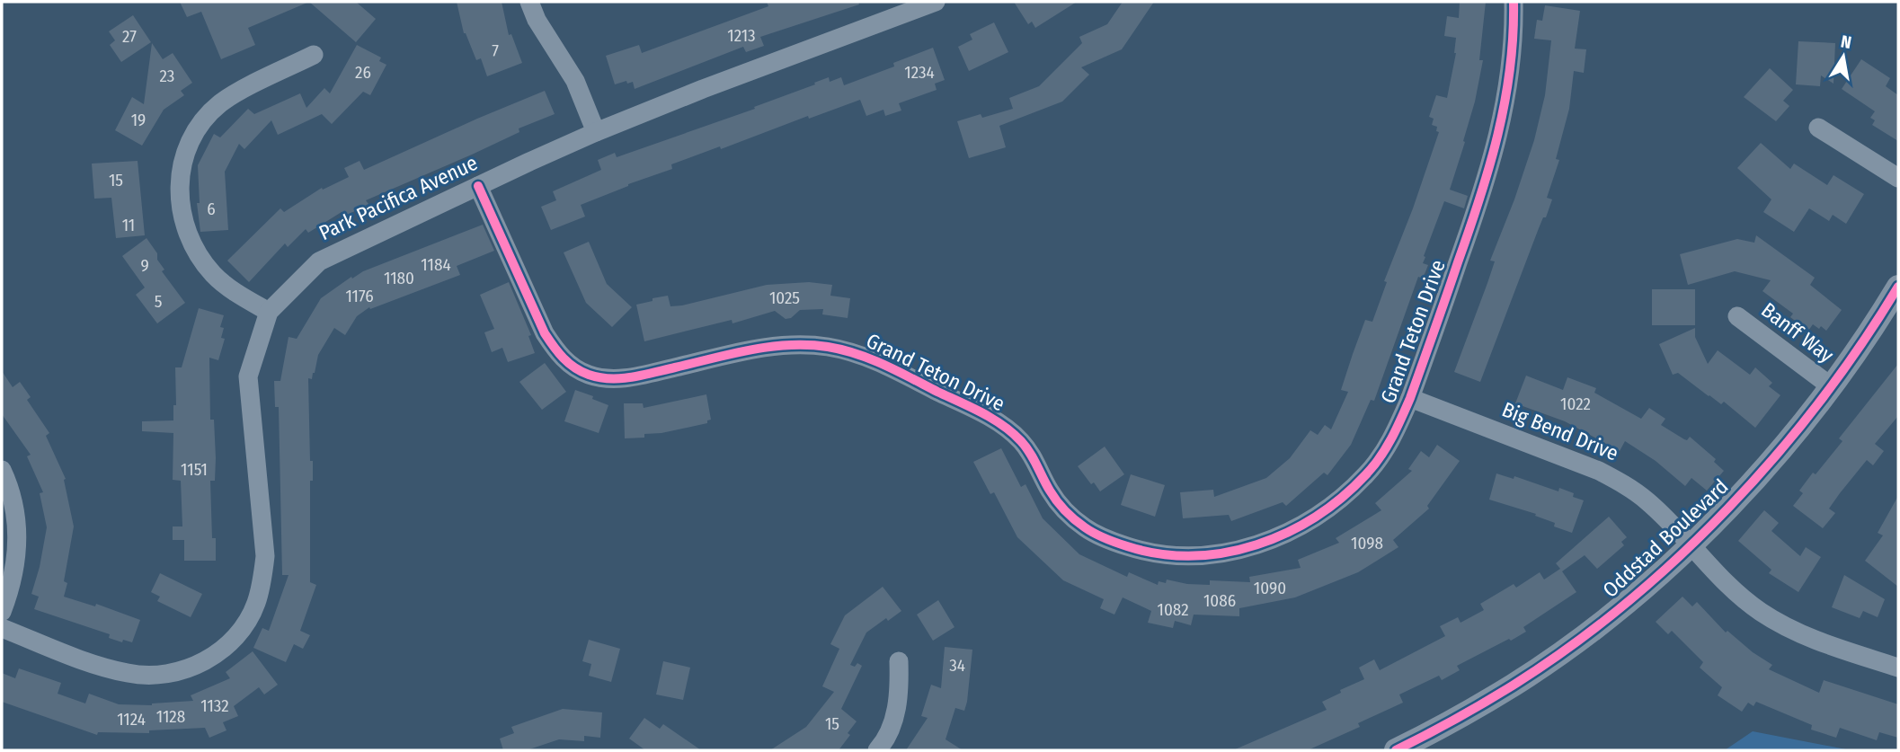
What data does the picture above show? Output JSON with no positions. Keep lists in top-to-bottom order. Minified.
{"streets":{"street":["Park Pacifica Avenue","Grand Teton Drive","Banff Way","Big Bend Drive","Oddstad Boulevard"]},"crossings":[["Park Pacifica Avenue","Grand Teton Drive"],["Grand Teton Drive","Big Bend Drive"],["Banff Way","Oddstad Boulevard"],["Big Bend Drive","Oddstad Boulevard"]],"house_numbers":["1213","27","7","26","1234","23","19","15","6","11","1184","9","1180","1176","1025","5","1022","1151","1098","1090","1086","1082","34","1132","1128","1124","15"],"north":"top"}
